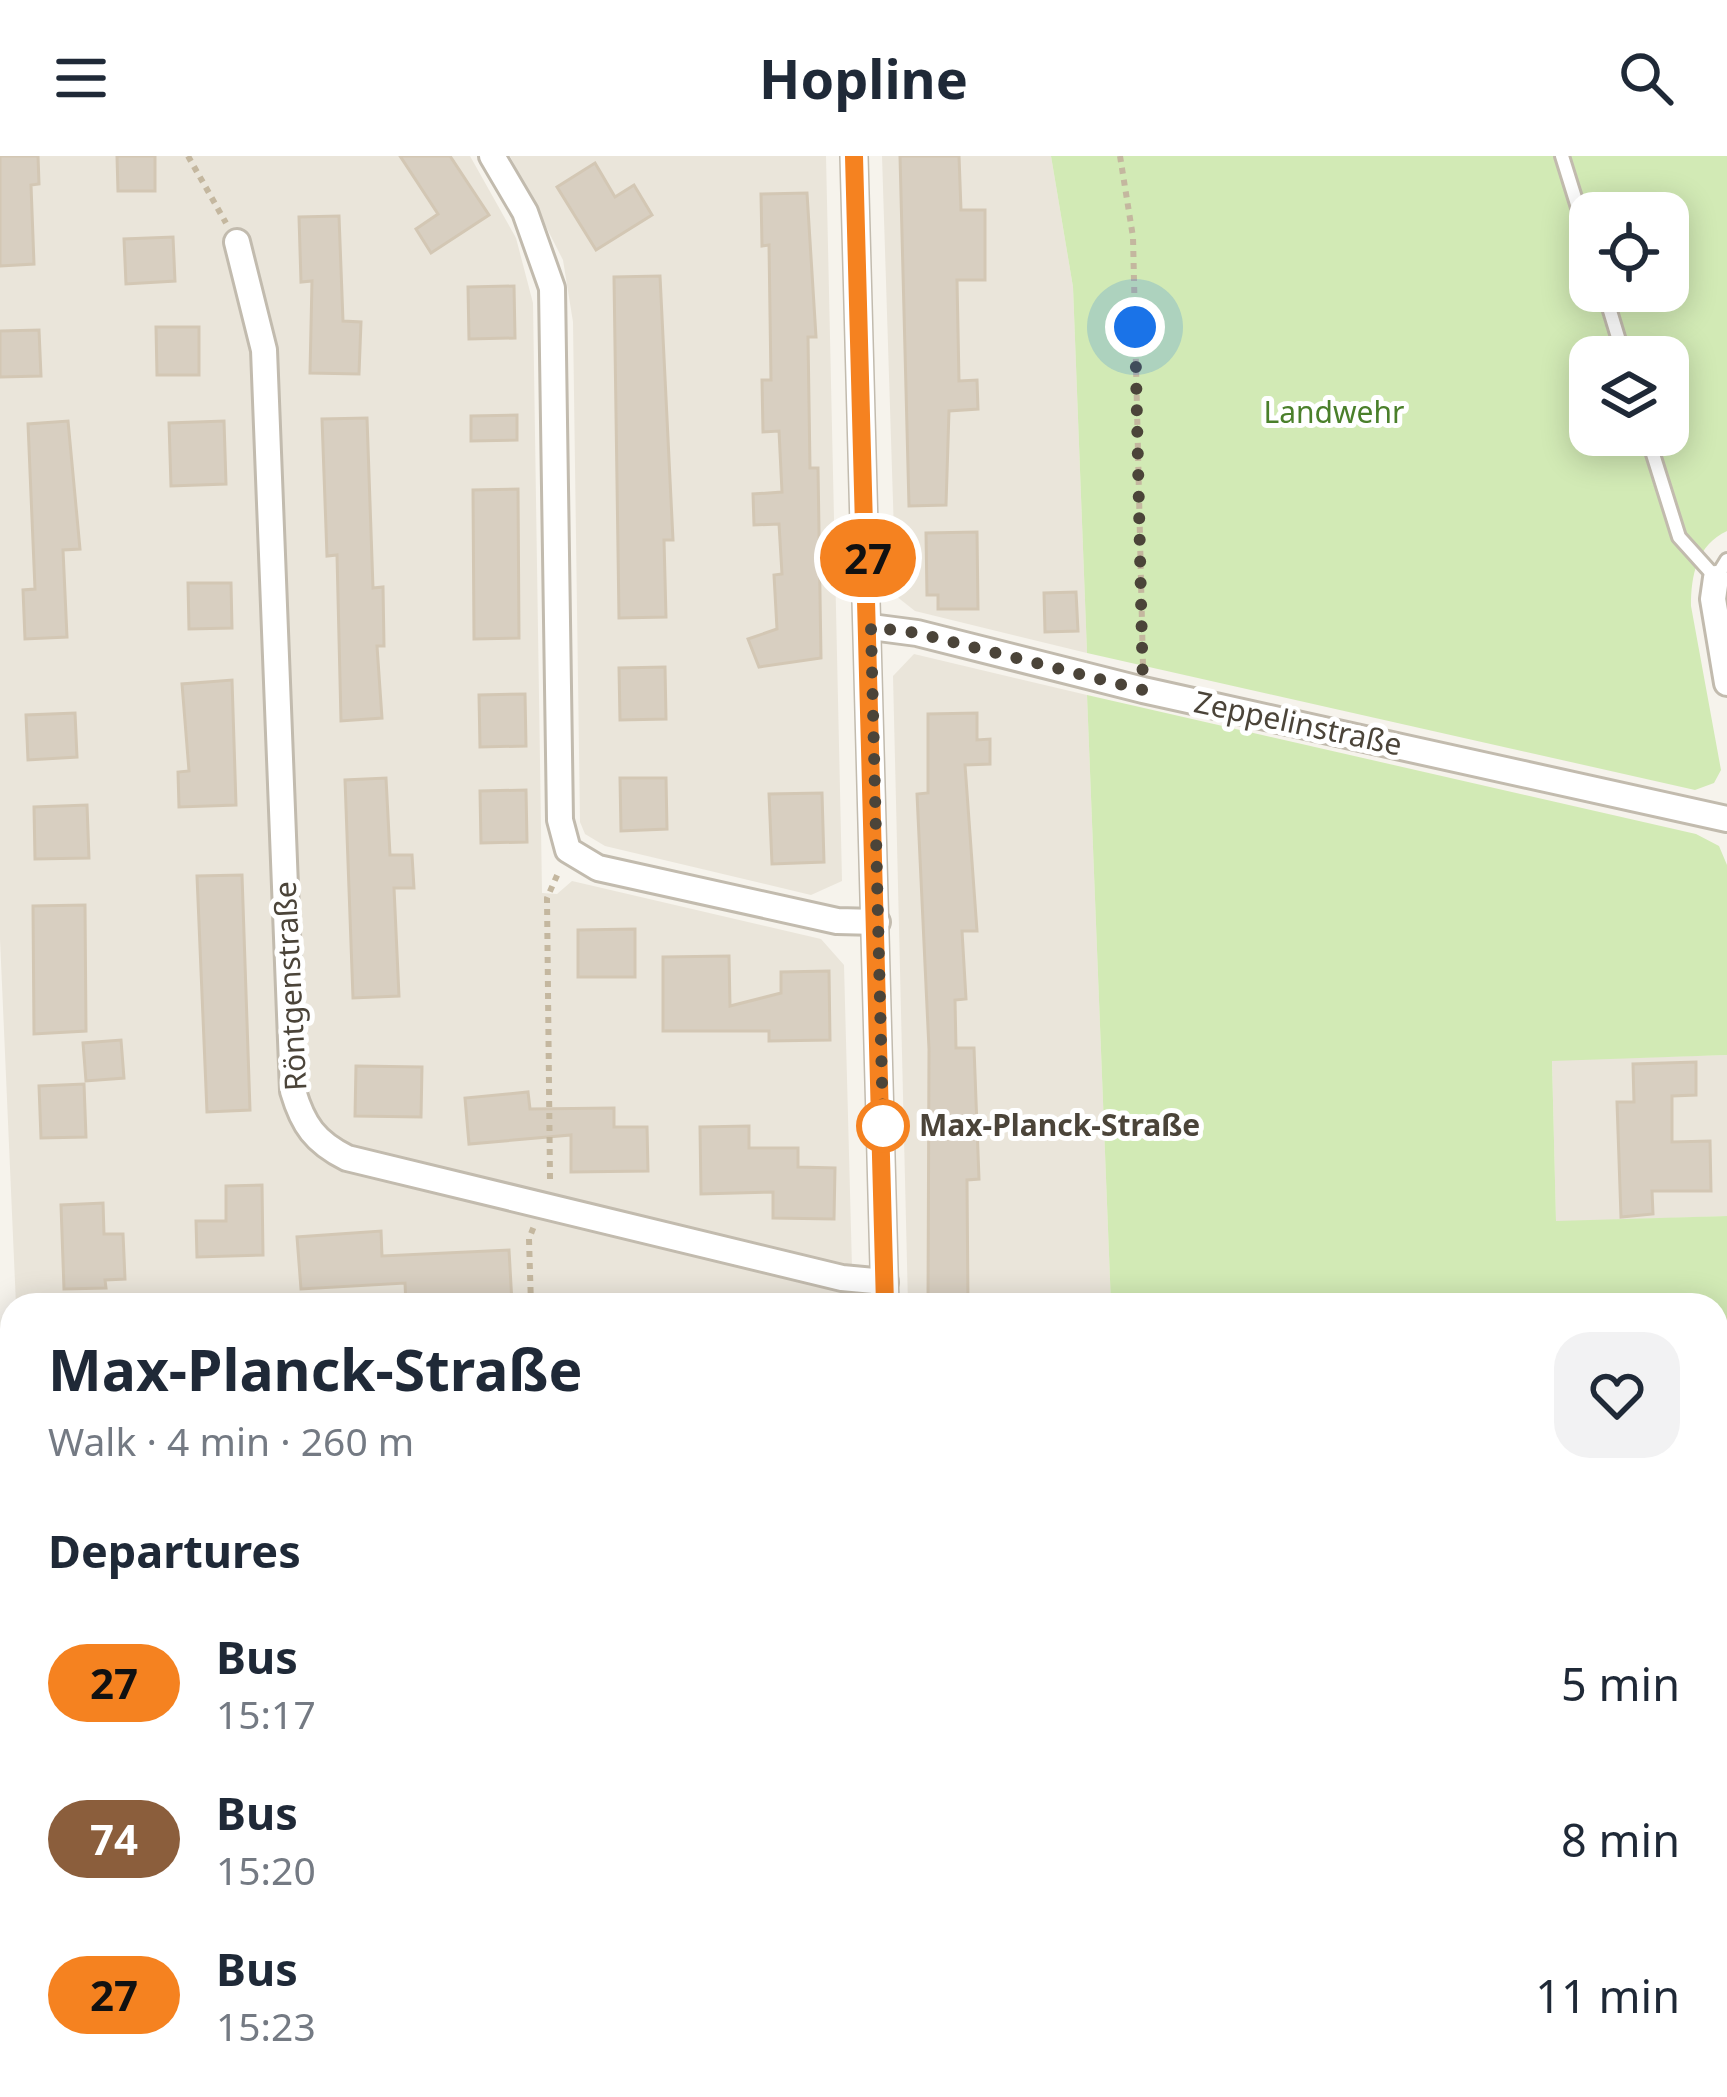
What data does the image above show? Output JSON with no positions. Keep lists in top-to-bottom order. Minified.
{"streets":{"street":["Zeppelinstraße","Röntgenstraße"]},"parks":["Landwehr"],"places":["Max-Planck-Straße"],"lines":["bus line 27"],"page":{"header":"Hopline","on_map":"27","heading":[["Max-Planck-Straße","Walk · 4 min · 260 m"],"Departures"],"list":[{"mark":"27","name":"Bus","note":"15:17","value":"5 min"},{"mark":"74","name":"Bus","note":"15:20","value":"8 min"},{"mark":"27","name":"Bus","note":"15:23","value":"11 min"}]}}
